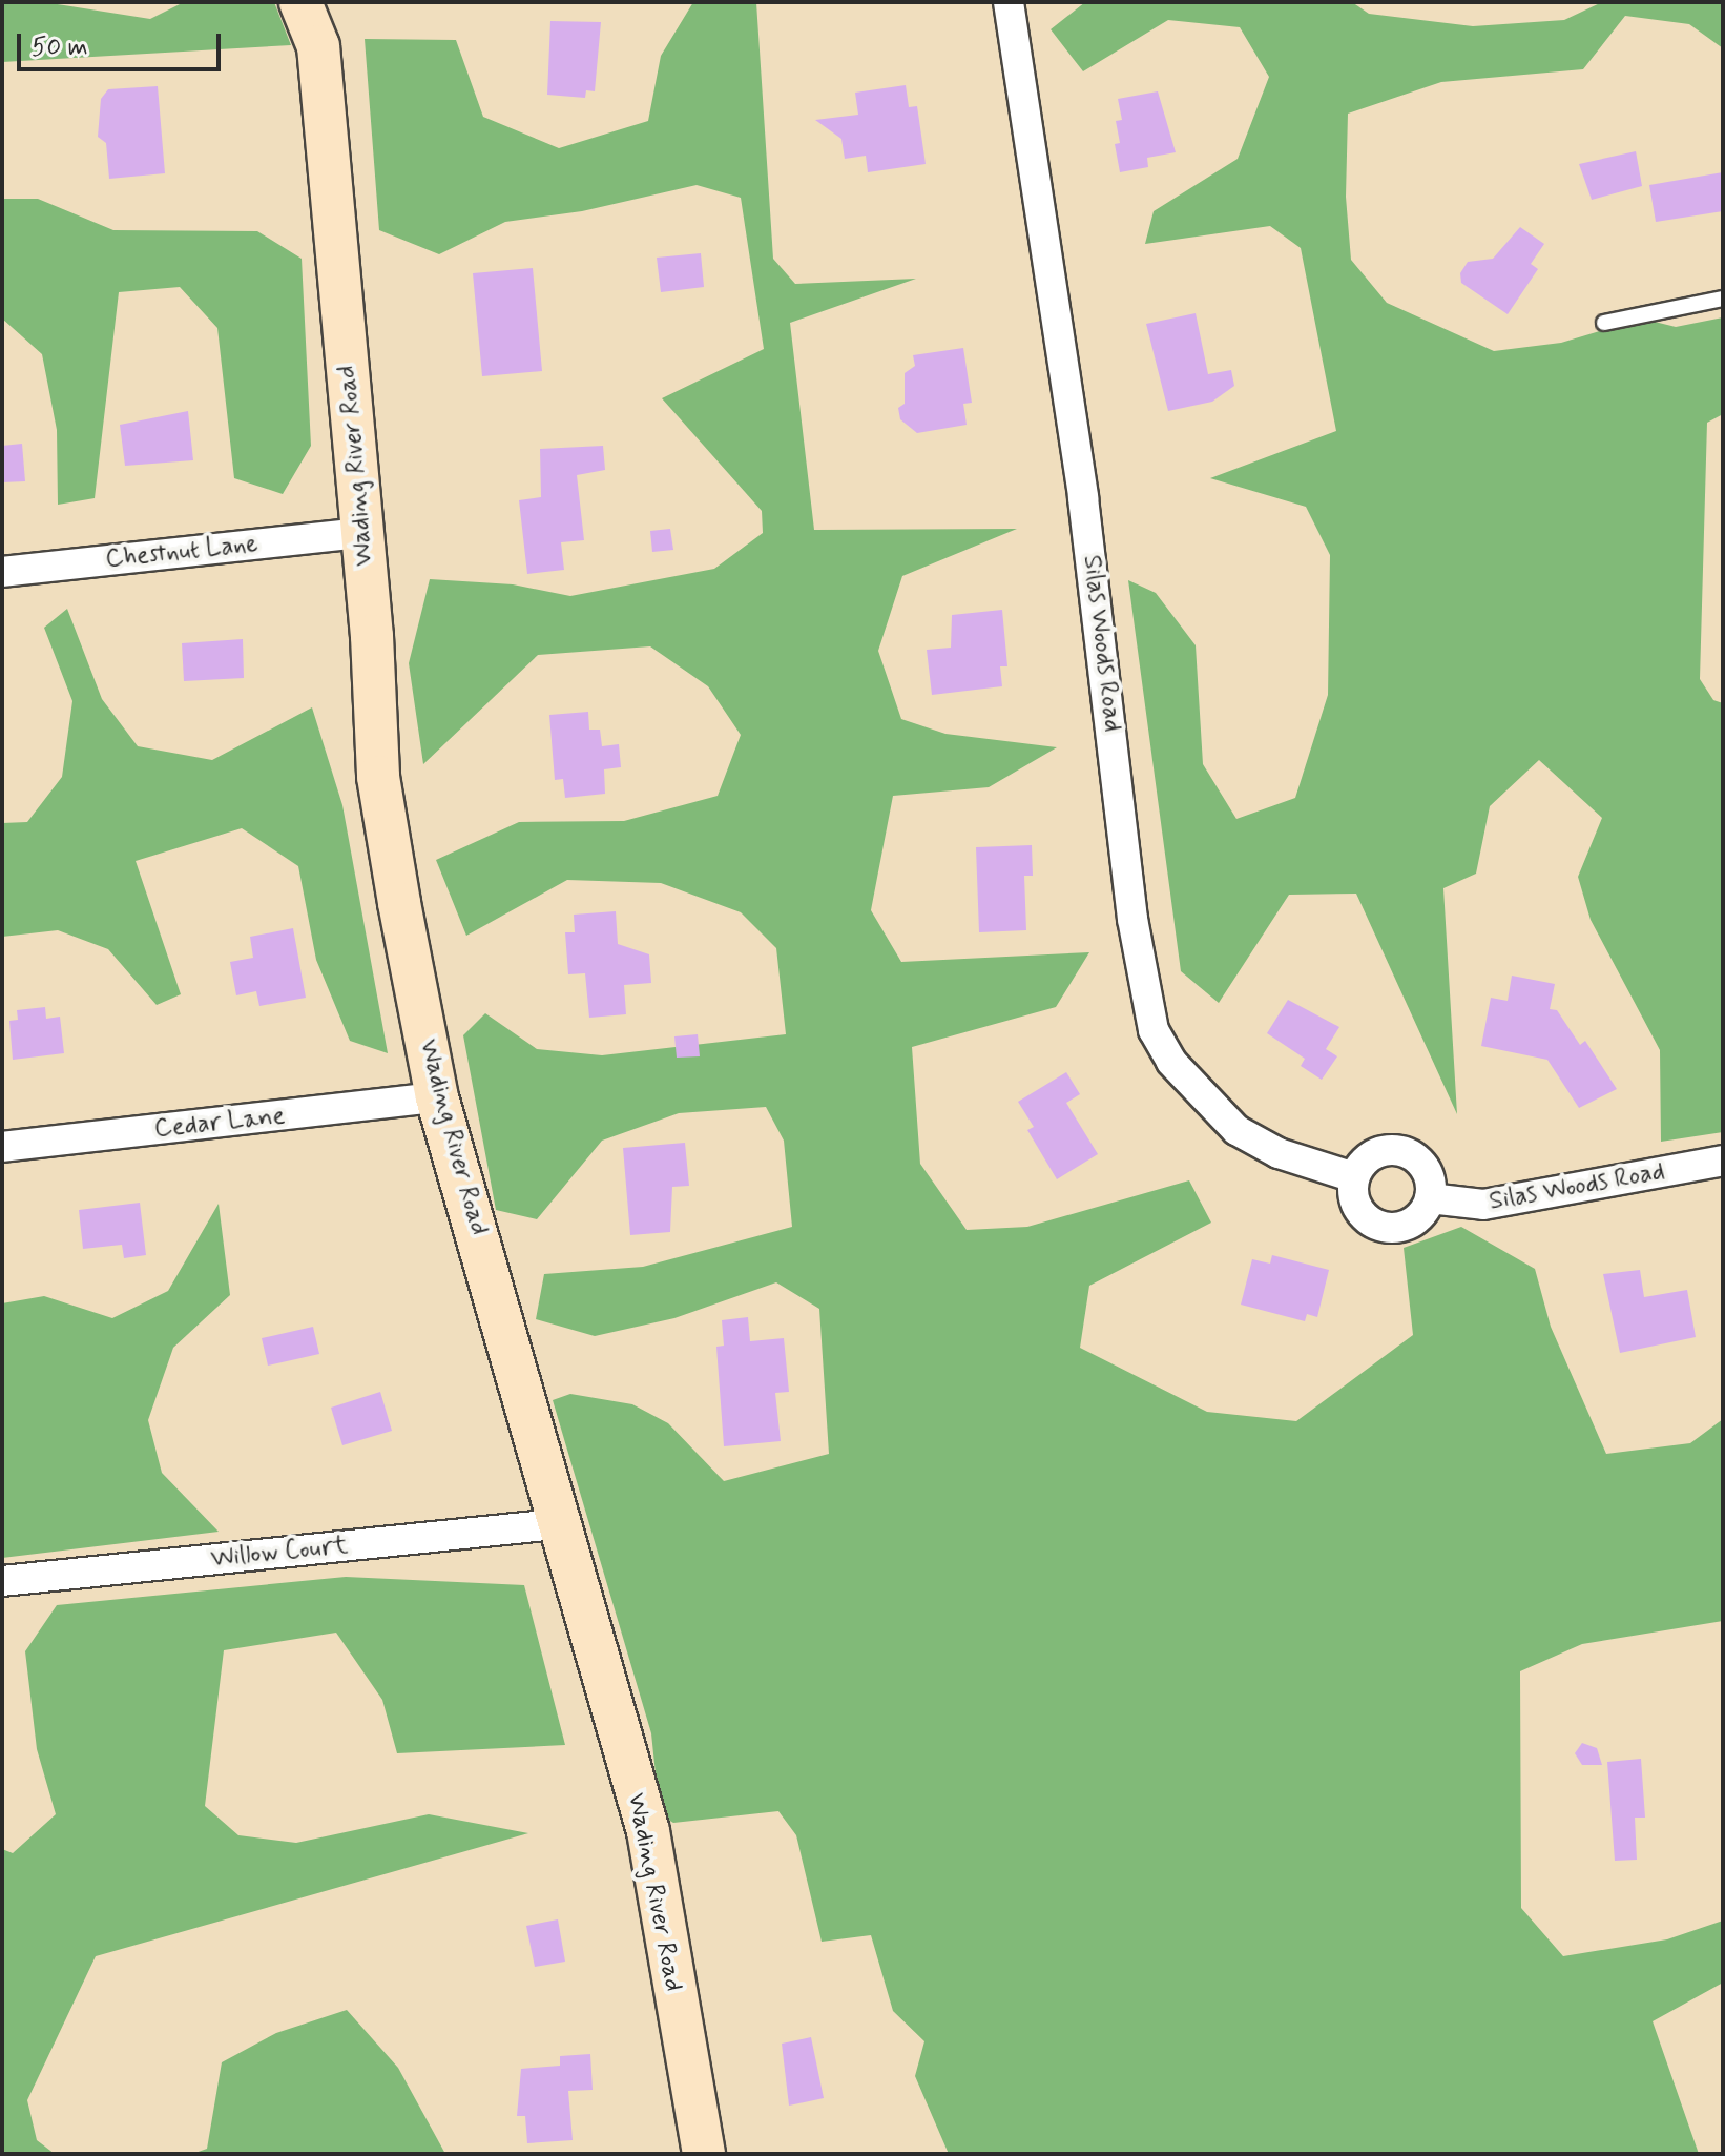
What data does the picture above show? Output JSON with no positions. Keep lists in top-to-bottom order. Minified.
{"streets":{"main road":["Wading River Road"],"street":["Chestnut Lane","Silas Woods Road","Cedar Lane","Willow Court"]},"crossings":[["Wading River Road","Chestnut Lane"],["Wading River Road","Cedar Lane"],["Wading River Road","Willow Court"]],"scale_bar":"50 m"}
